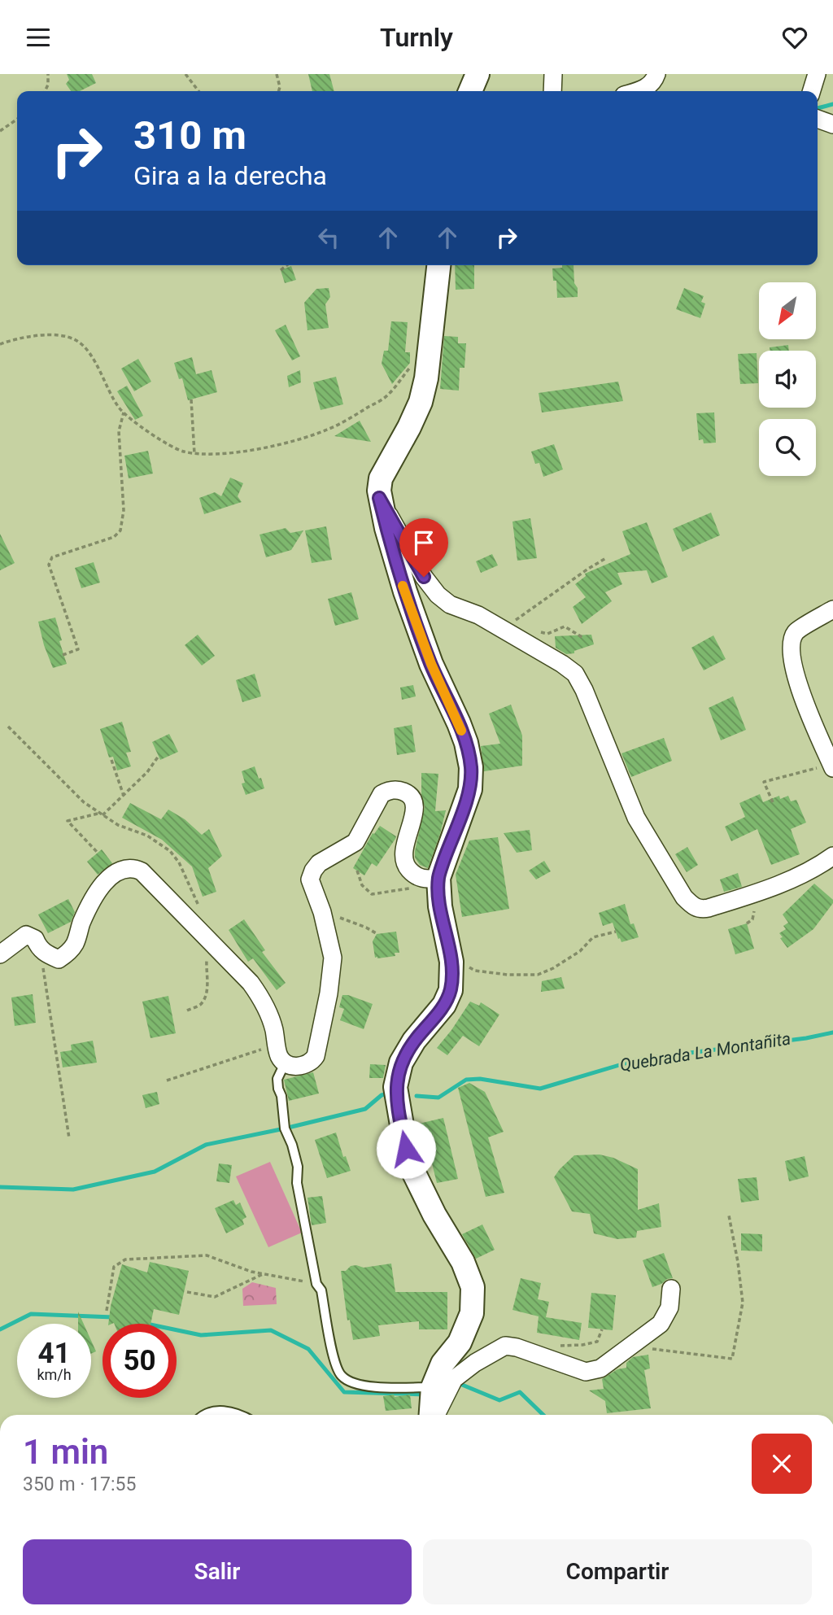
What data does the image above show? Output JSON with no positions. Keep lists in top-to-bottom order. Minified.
{"water":["Quebrada La Montañita"],"north":"bottom left","page":{"header":"Turnly","turn":["310 m","Gira a la derecha"],"speed":"41 km/h","limit":"50","heading":["1 min","350 m · 17:55"],"buttons":["Salir","Compartir"]}}
